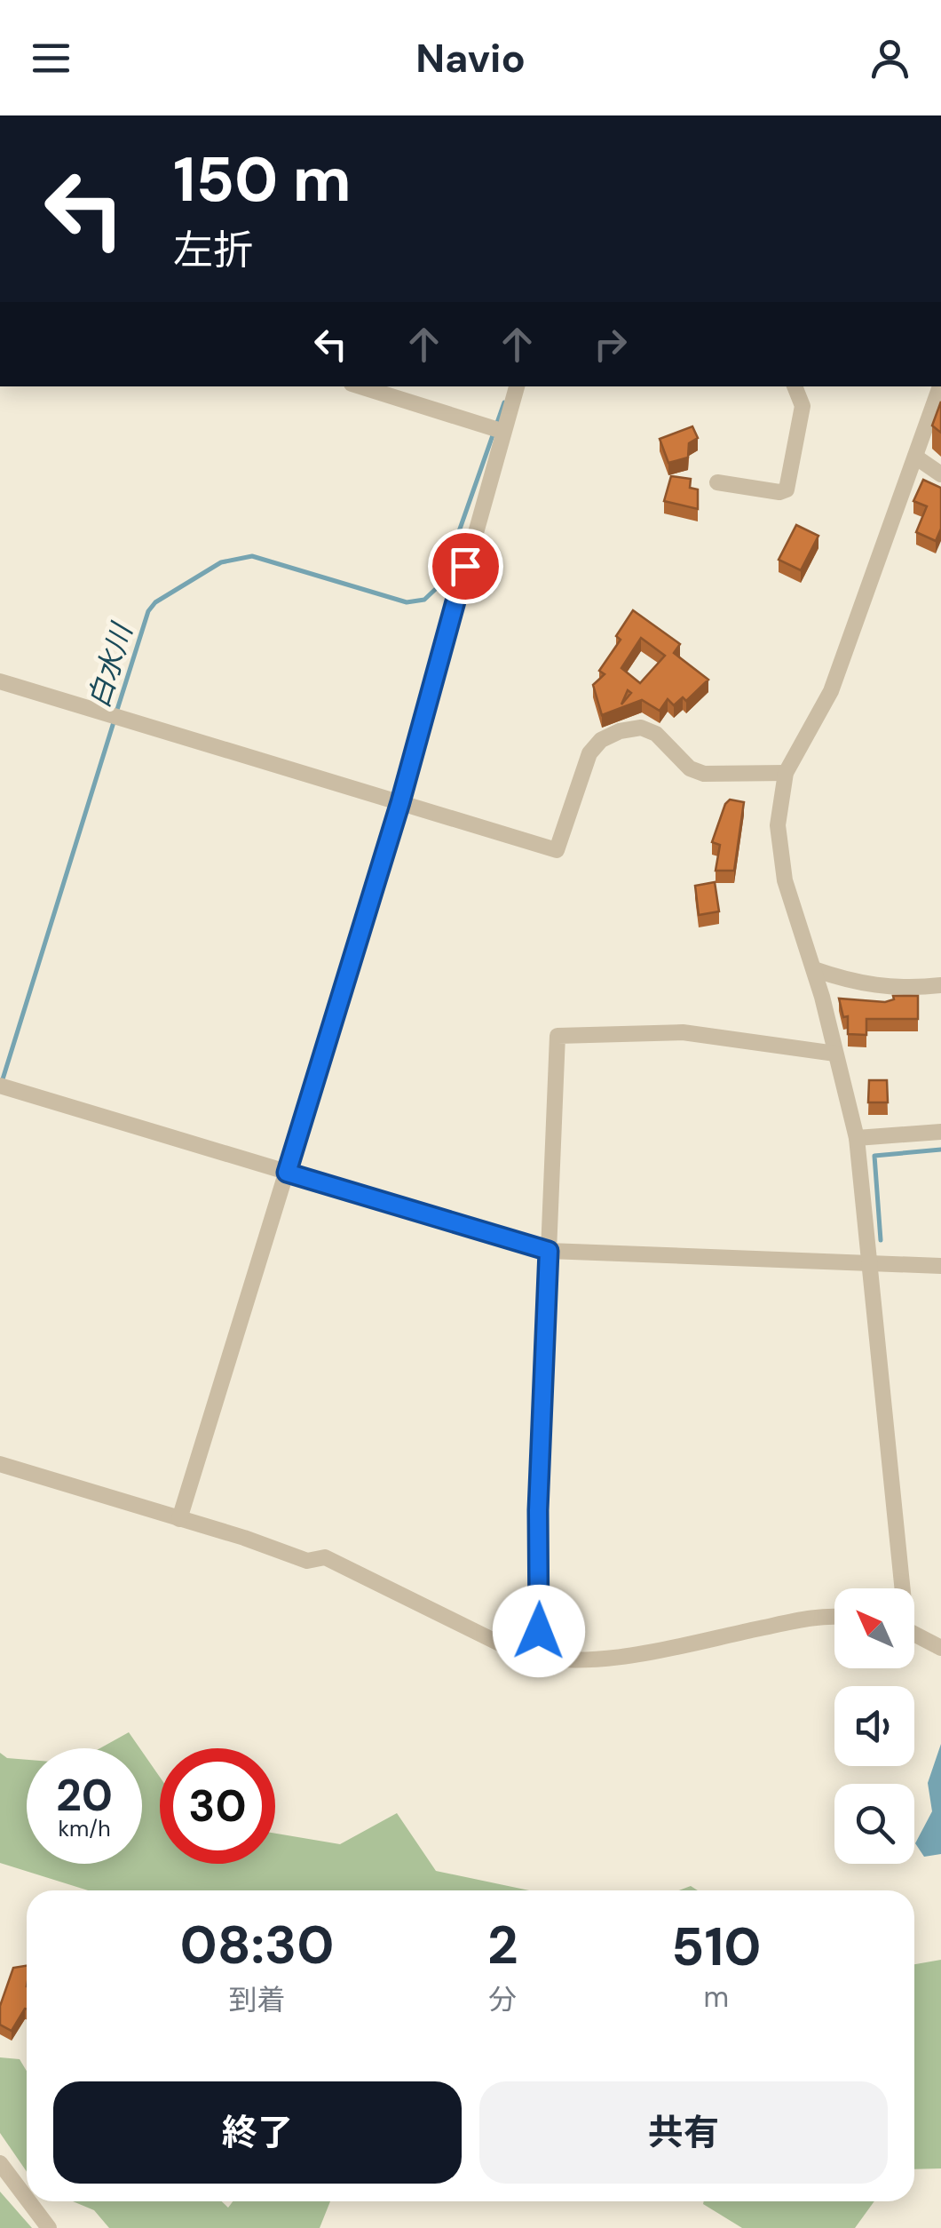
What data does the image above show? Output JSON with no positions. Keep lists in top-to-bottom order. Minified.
{"water":["白水川"],"north":"top left","page":{"header":"Navio","turn":["150 m","左折"],"speed":"20 km/h","limit":"30","eta":["08:30","到着","2","分","510","m"],"buttons":["終了","共有"]}}
